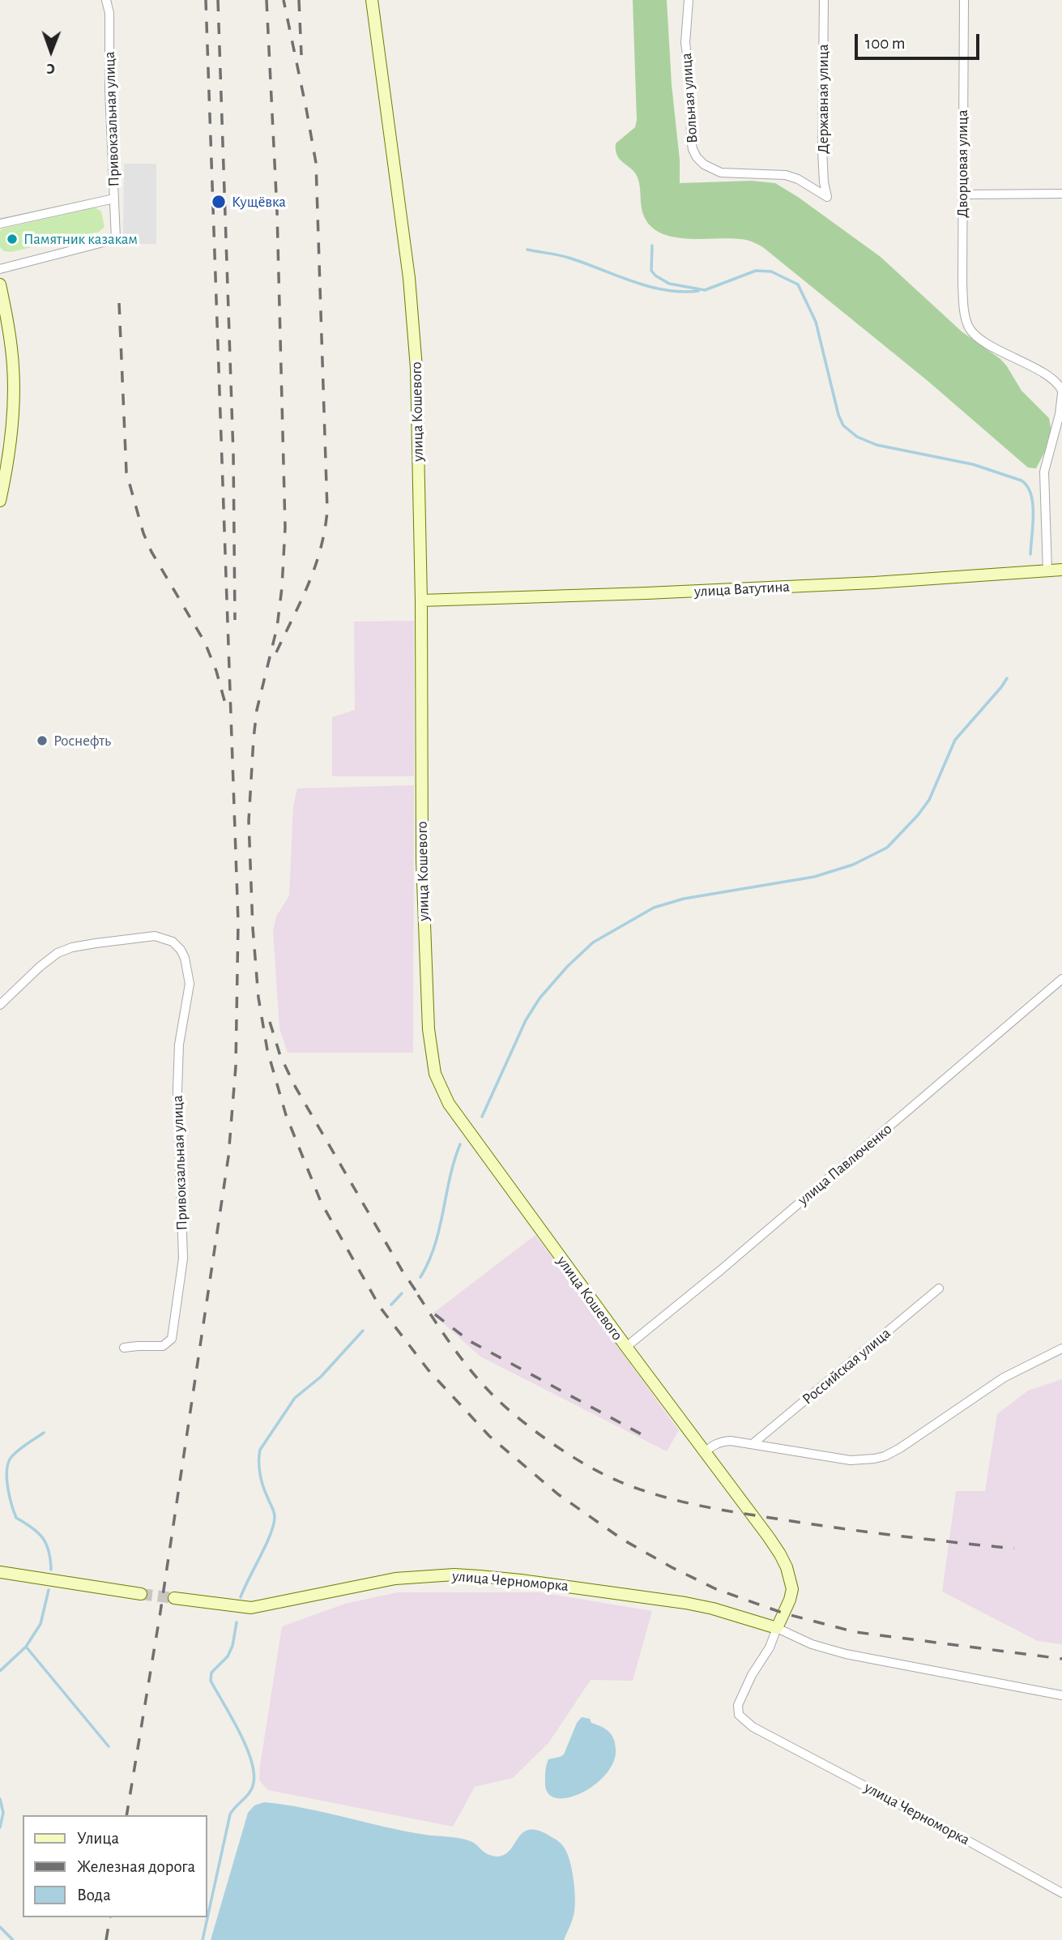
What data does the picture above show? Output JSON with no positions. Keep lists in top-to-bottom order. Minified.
{"streets":{"street":["Вольная улица","Державная улица","Привокзальная улица","Дворцовая улица","улица Кошевого","улица Ватутина","улица Павлюченко","Российская улица","улица Черноморка"]},"crossings":[["Вольная улица","Державная улица"],["улица Кошевого","улица Ватутина"],["улица Кошевого","улица Павлюченко"],["улица Кошевого","улица Черноморка"]],"places":["Кущёвка","Памятник казакам","Роснефть"],"legend":["Улица","Железная дорога","Вода"],"scale_bar":"100 m","north":"bottom"}
